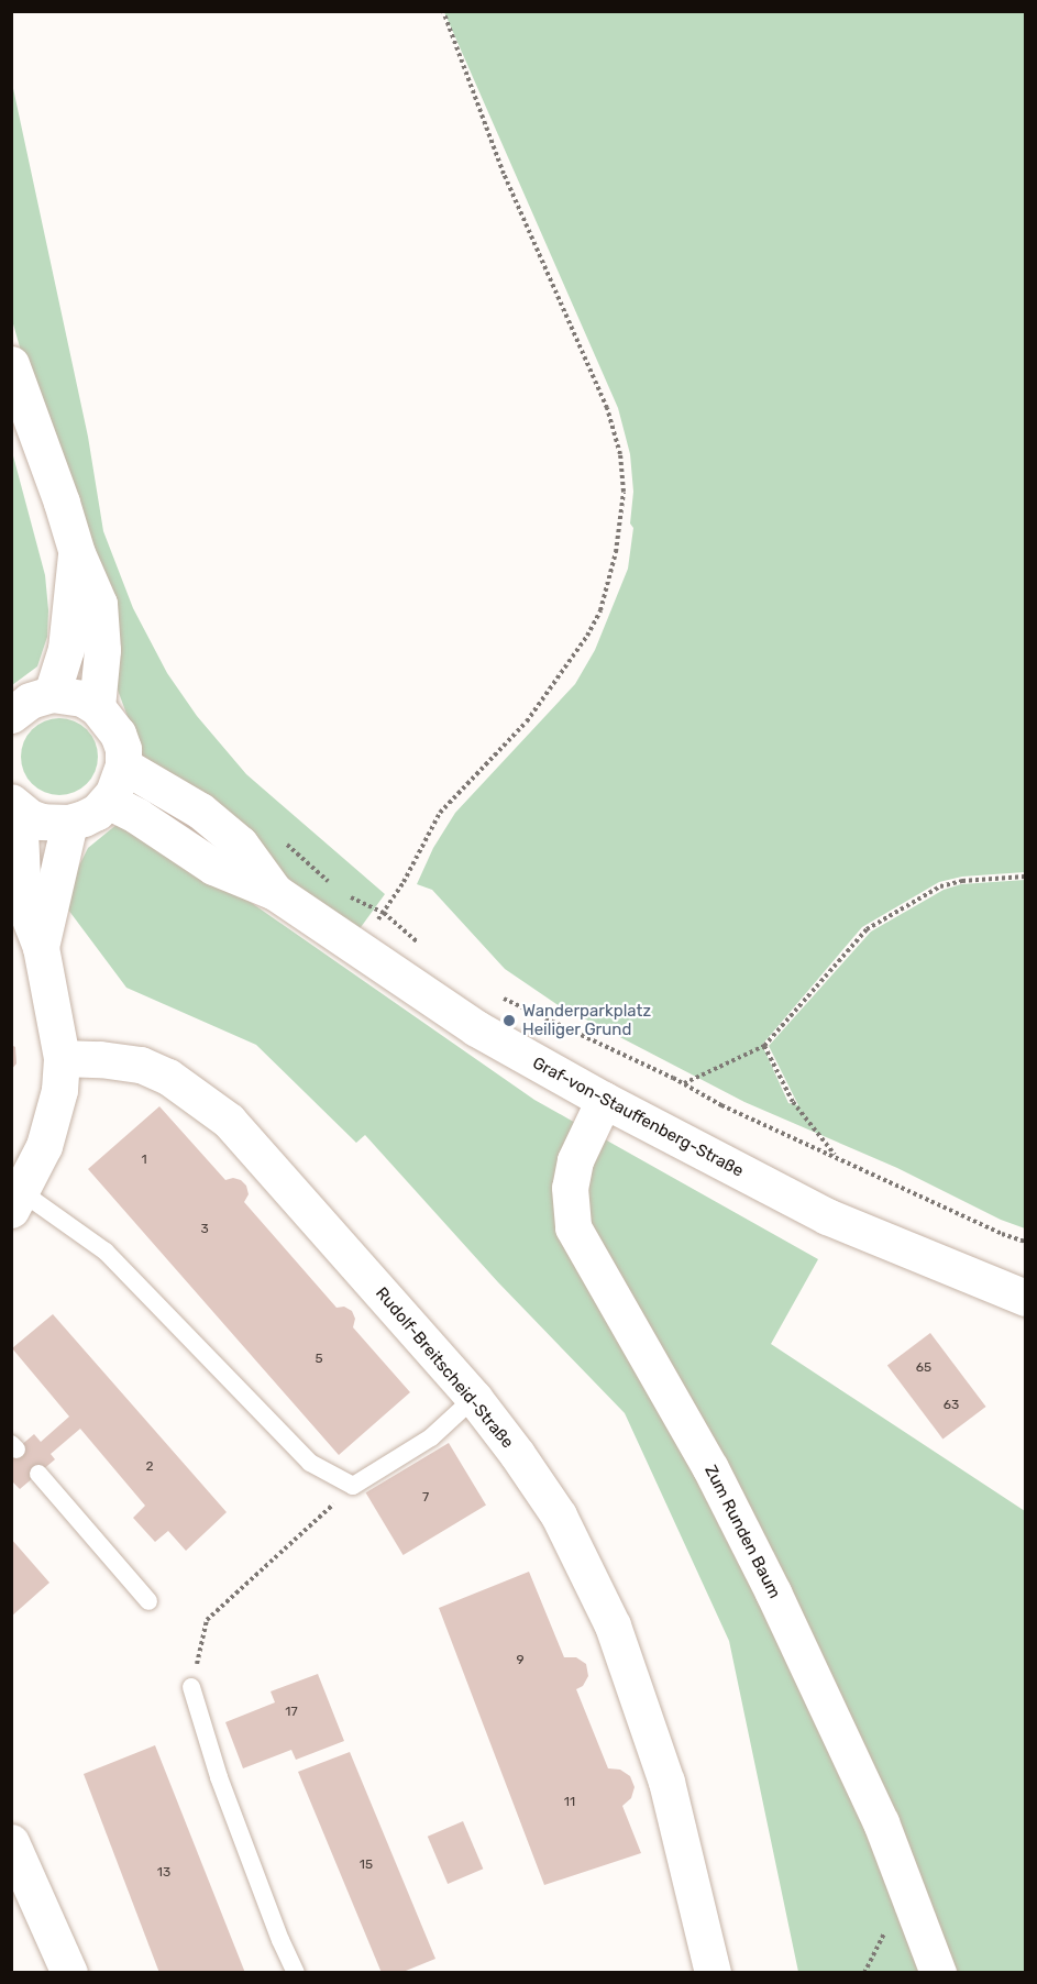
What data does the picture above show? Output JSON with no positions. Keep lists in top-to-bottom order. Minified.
{"streets":{"street":["Graf-von-Stauffenberg-Straße","Rudolf-Breitscheid-Straße","Zum Runden Baum"]},"crossings":[["Graf-von-Stauffenberg-Straße","Zum Runden Baum"]],"places":["Wanderparkplatz Heiliger Grund"],"house_numbers":["1","3","5","65","63","2","7","9","17","11","15","13"]}
